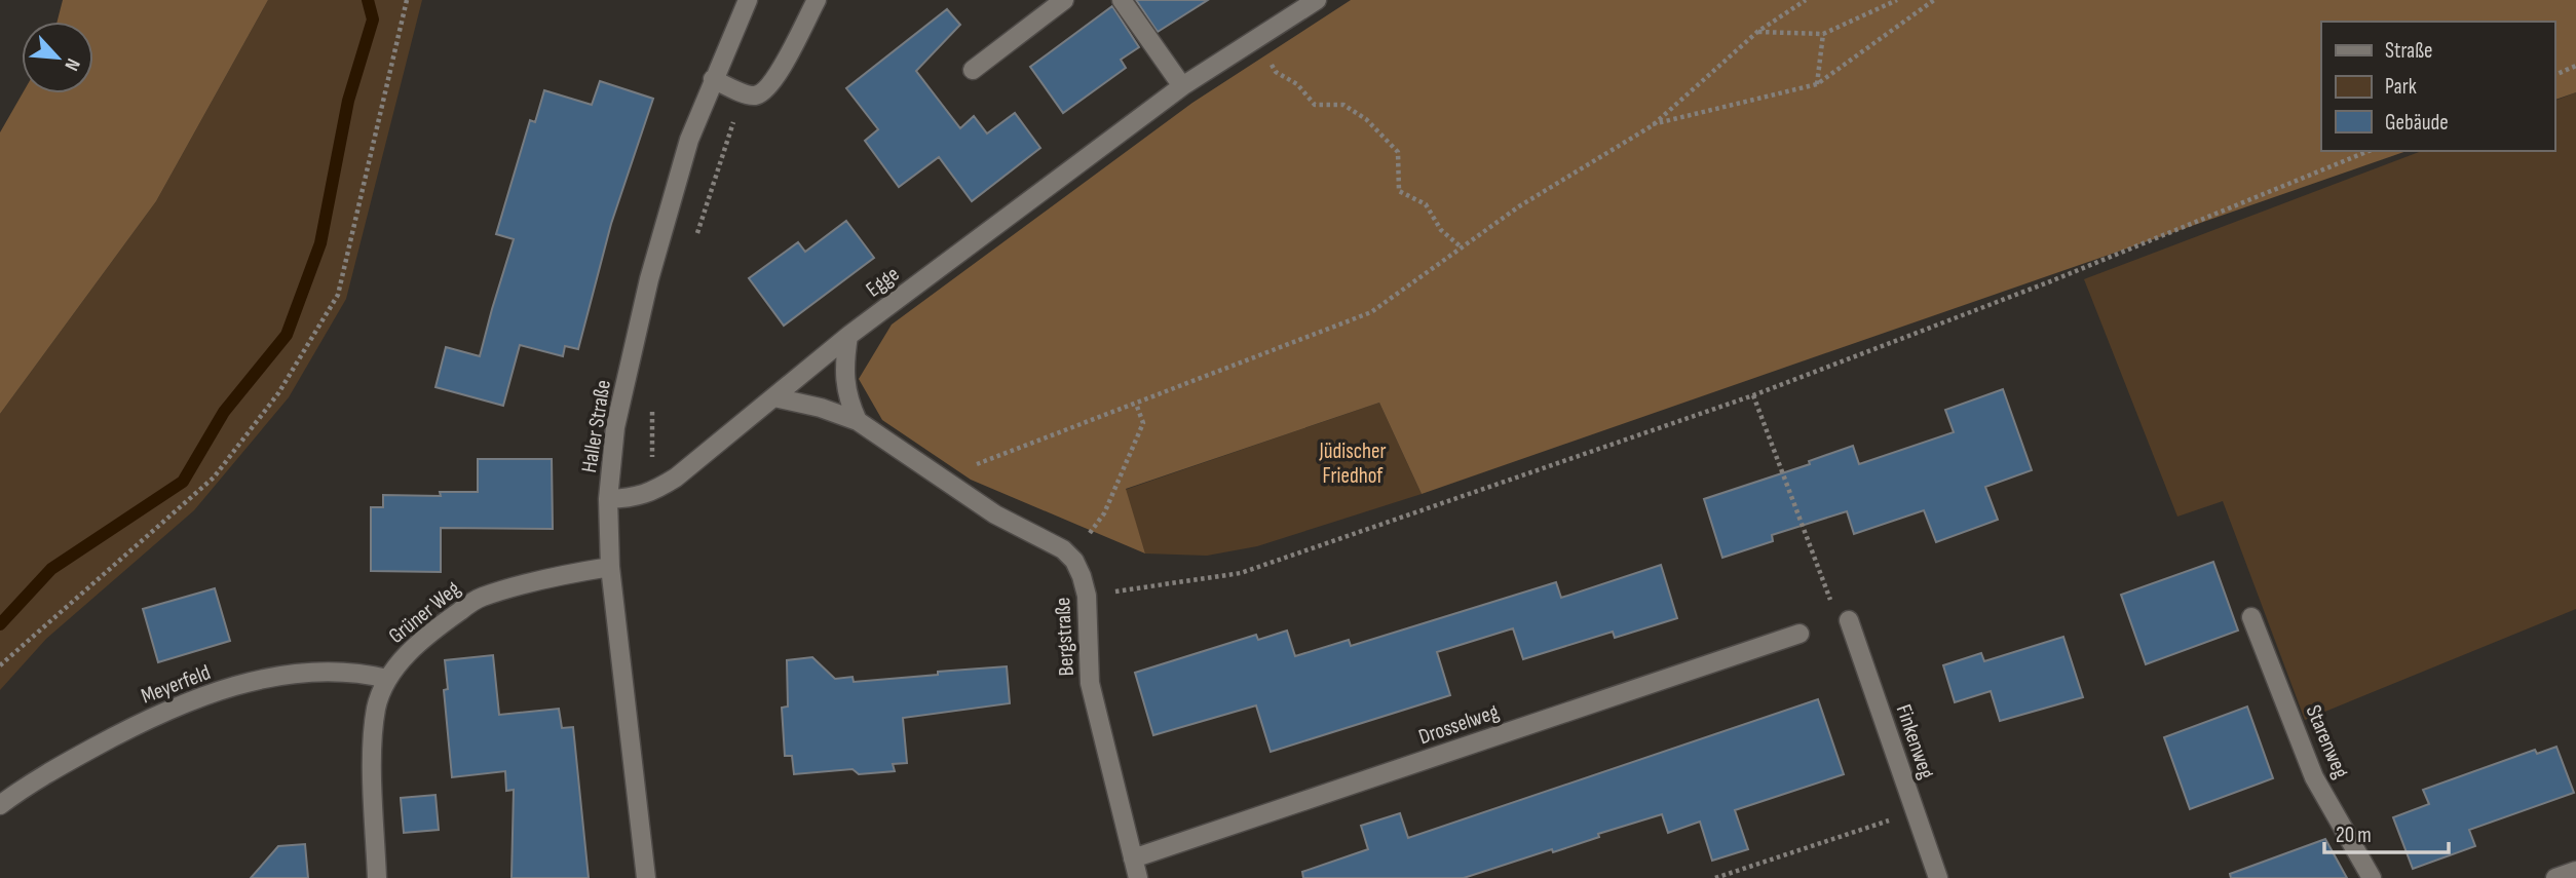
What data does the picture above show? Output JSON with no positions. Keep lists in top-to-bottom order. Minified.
{"streets":{"street":["Egge","Haller Straße","Grüner Weg","Bergstraße","Meyerfeld","Drosselweg","Finkenweg","Starenweg"]},"crossings":[["Egge","Haller Straße"],["Haller Straße","Grüner Weg"],["Grüner Weg","Meyerfeld"],["Bergstraße","Drosselweg"]],"parks":["Jüdischer Friedhof"],"legend":["Straße","Park","Gebäude"],"scale_bar":"20 m","north":"bottom right"}
